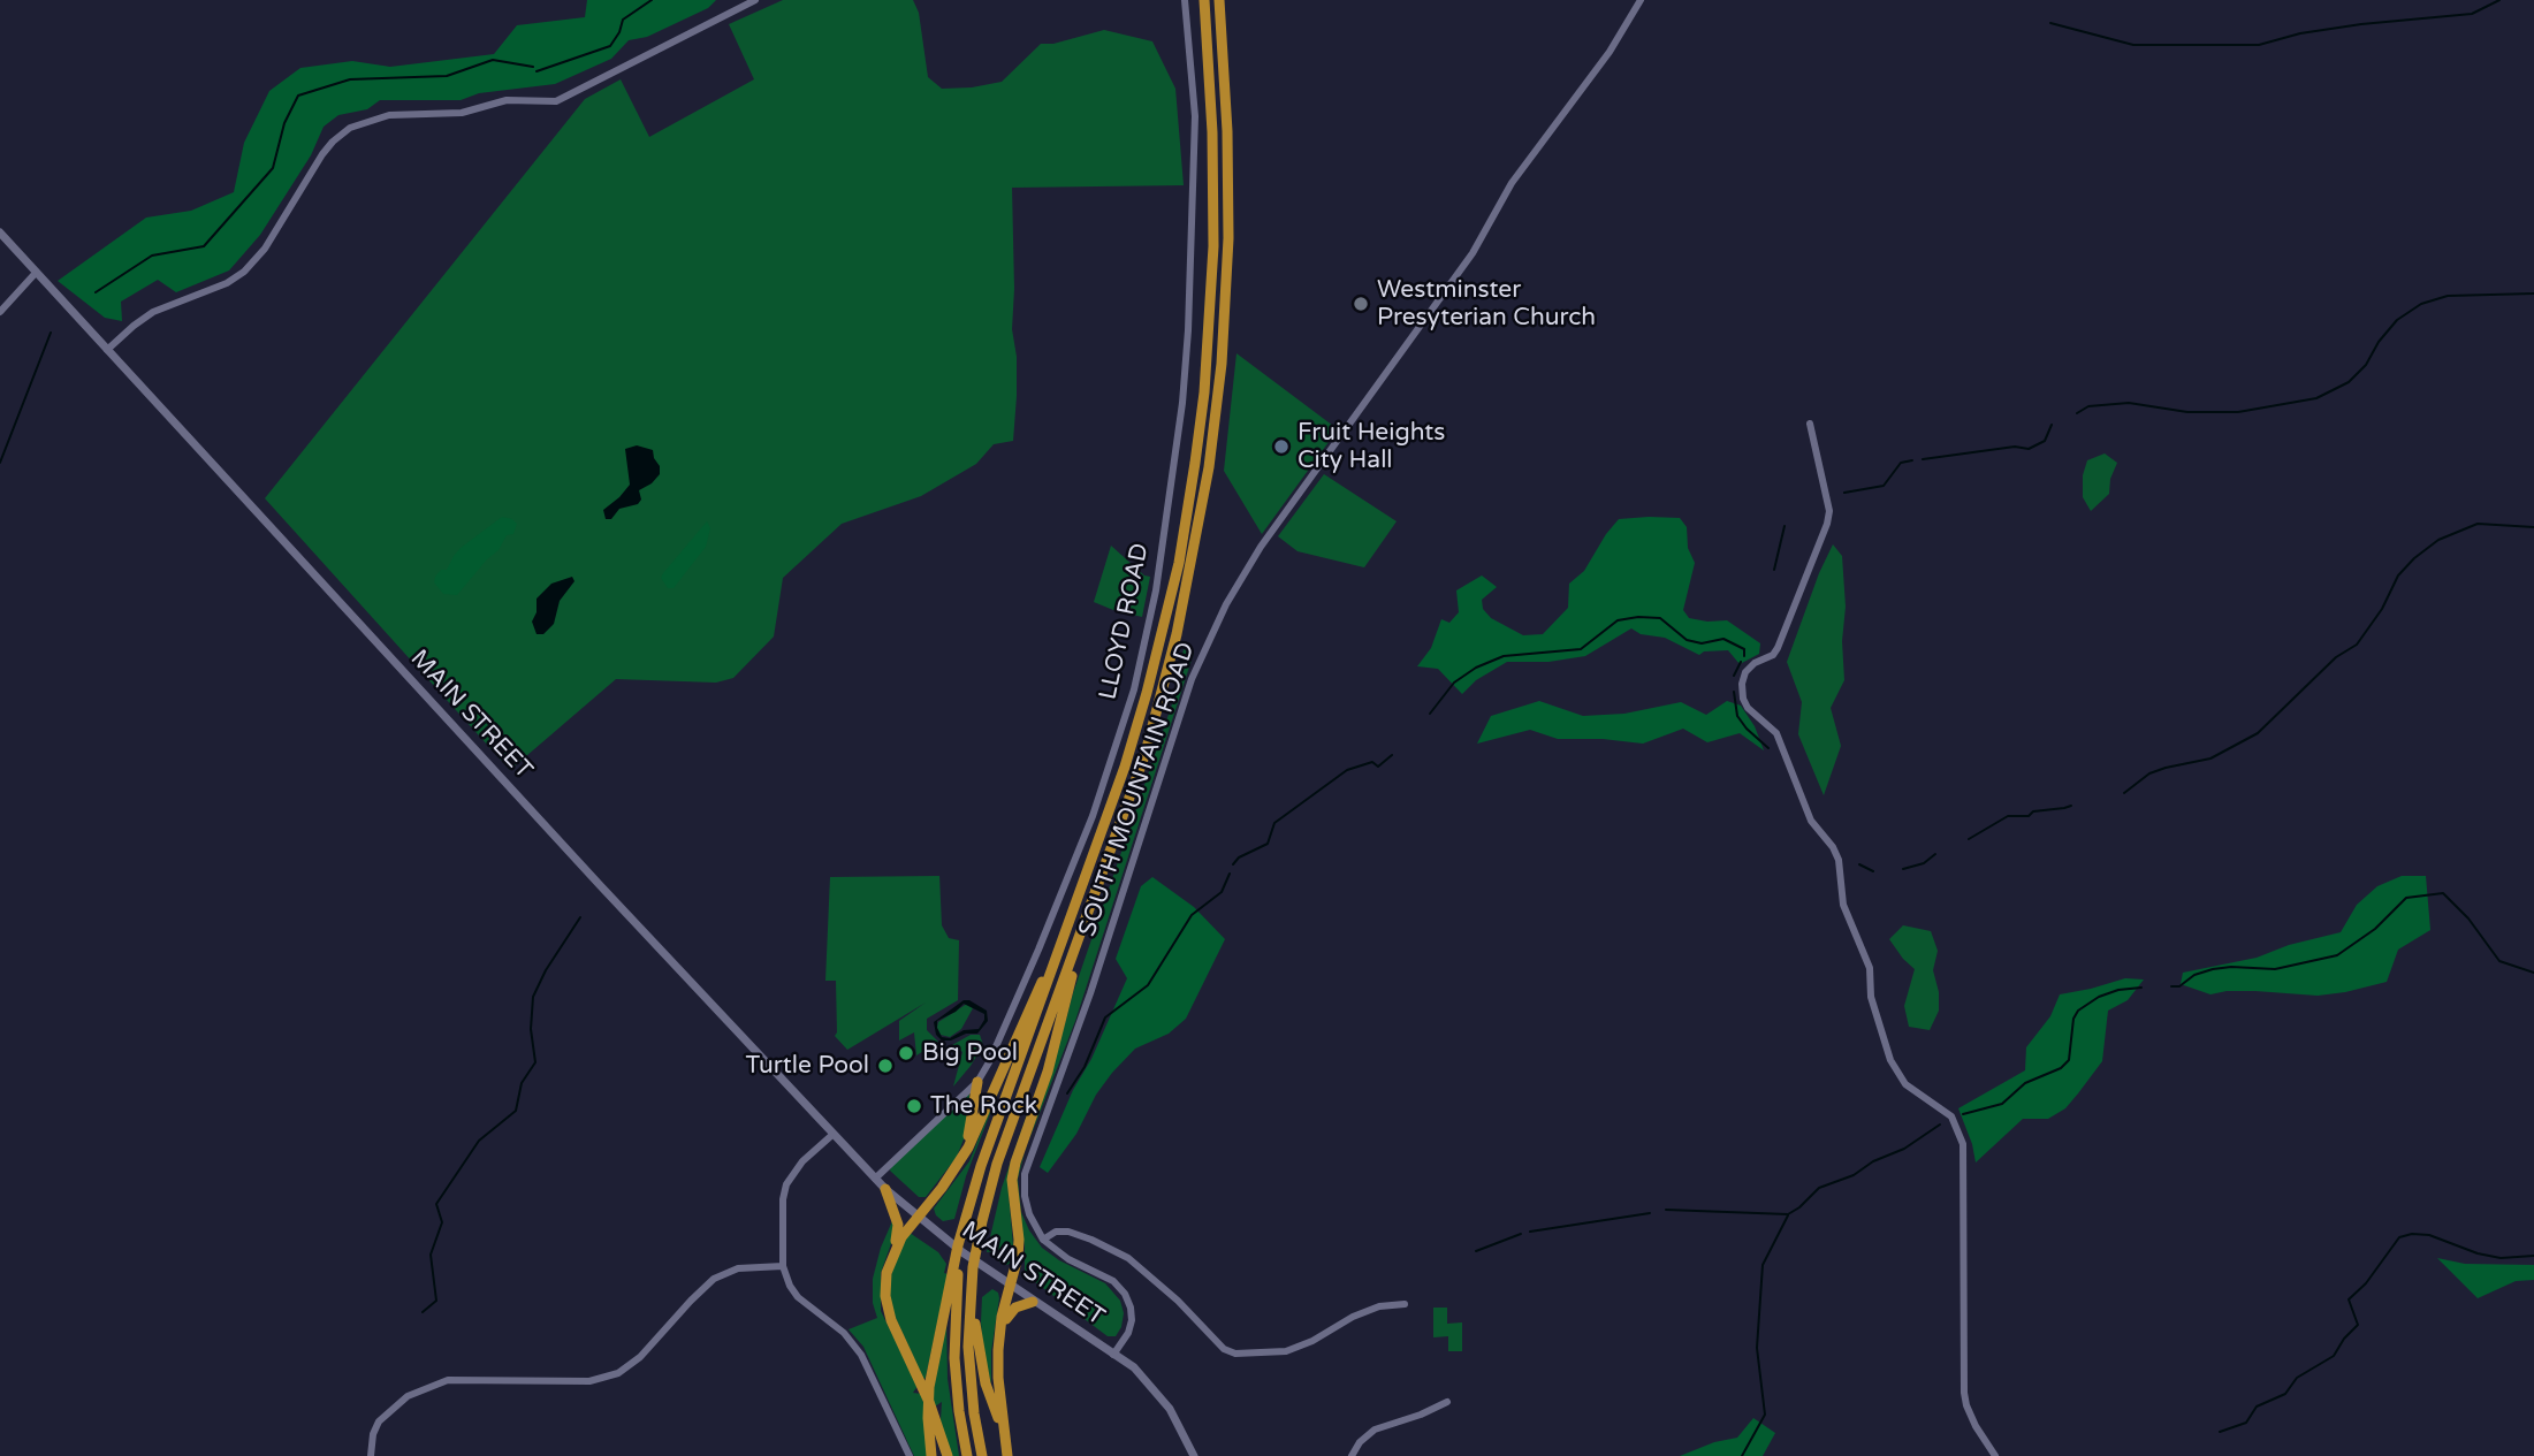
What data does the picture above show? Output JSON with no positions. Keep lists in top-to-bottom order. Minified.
{"streets":{"main road":["MAIN STREET"],"street":["LLOYD ROAD","SOUTH MOUNTAIN ROAD"]},"crossings":[["LLOYD ROAD","MAIN STREET"]],"places":["Westminster Presyterian Church","Fruit Heights City Hall","Big Pool","Turtle Pool","The Rock"]}
